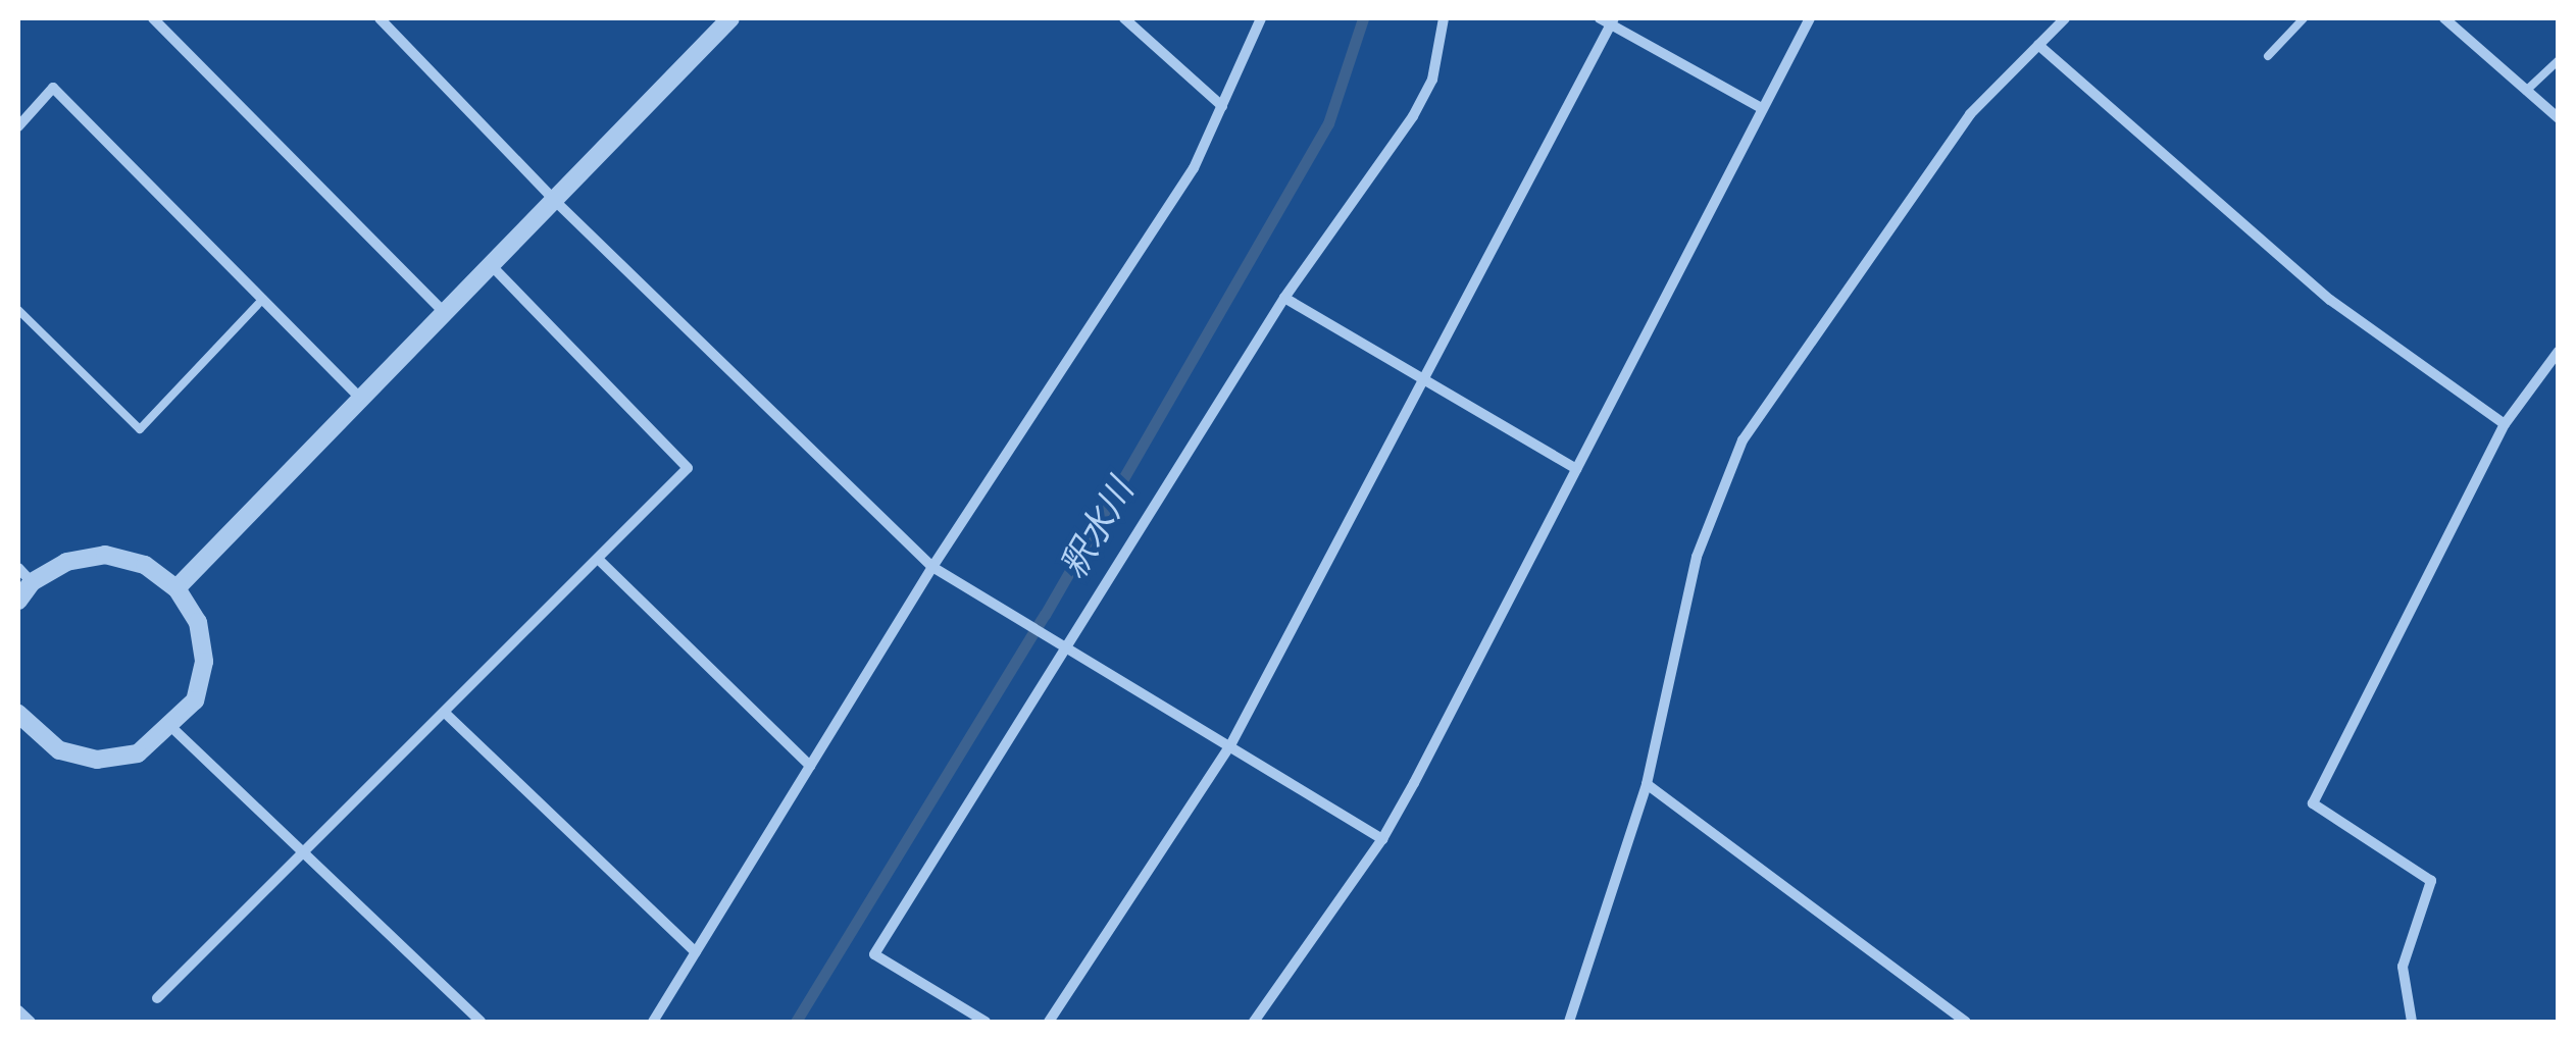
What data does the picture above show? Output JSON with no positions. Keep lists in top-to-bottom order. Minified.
{"water":["釈水川"]}
